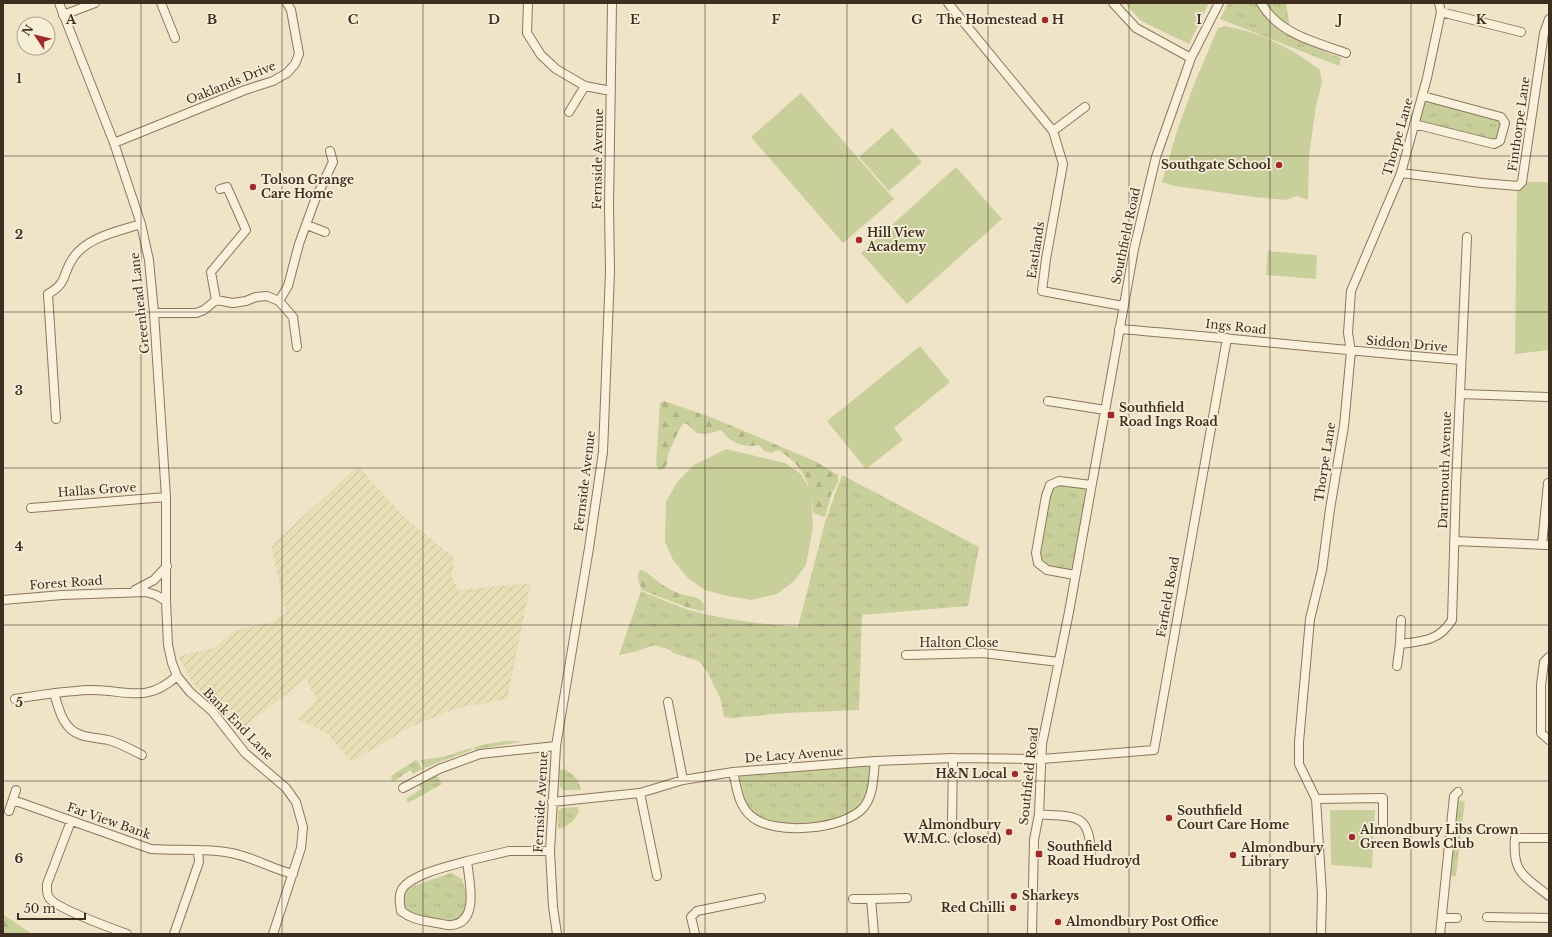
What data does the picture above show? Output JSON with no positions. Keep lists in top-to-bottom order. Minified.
{"streets":{"street":["Oaklands Drive","Finthorpe Lane","Thorpe Lane","Fernside Avenue","Southfield Road","Eastlands","Greenhead Lane","Ings Road","Siddon Drive","Dartmouth Avenue","Hallas Grove","Forest Road","Farfield Road","Halton Close","Bank End Lane","De Lacy Avenue","Far View Bank"]},"crossings":[["Oaklands Drive","Greenhead Lane"],["Finthorpe Lane","Thorpe Lane"],["Thorpe Lane","Ings Road"],["Thorpe Lane","Siddon Drive"],["Fernside Avenue","De Lacy Avenue"],["Southfield Road","Eastlands"],["Southfield Road","Ings Road"],["Southfield Road","Farfield Road"],["Southfield Road","Halton Close"],["Southfield Road","De Lacy Avenue"],["Greenhead Lane","Hallas Grove"],["Greenhead Lane","Forest Road"],["Greenhead Lane","Bank End Lane"],["Ings Road","Siddon Drive"],["Ings Road","Farfield Road"],["Siddon Drive","Dartmouth Avenue"],["Farfield Road","De Lacy Avenue"],["Bank End Lane","Far View Bank"]],"places":{"other":["The Homestead","Southgate School","Tolson Grange Care Home","Hill View Academy","H&N Local","Southfield Court Care Home","Almondbury W.M.C. (closed)","Almondbury Libs Crown Green Bowls Club","Almondbury Library","Sharkeys","Red Chilli","Almondbury Post Office"],"transit":["Southfield Road Ings Road","Southfield Road Hudroyd"]},"scale_bar":"50 m","north":"top left","grid":{"columns":["A","B","C","D","E","F","G","H","I","J","K"],"rows":["1","2","3","4","5","6"]}}
